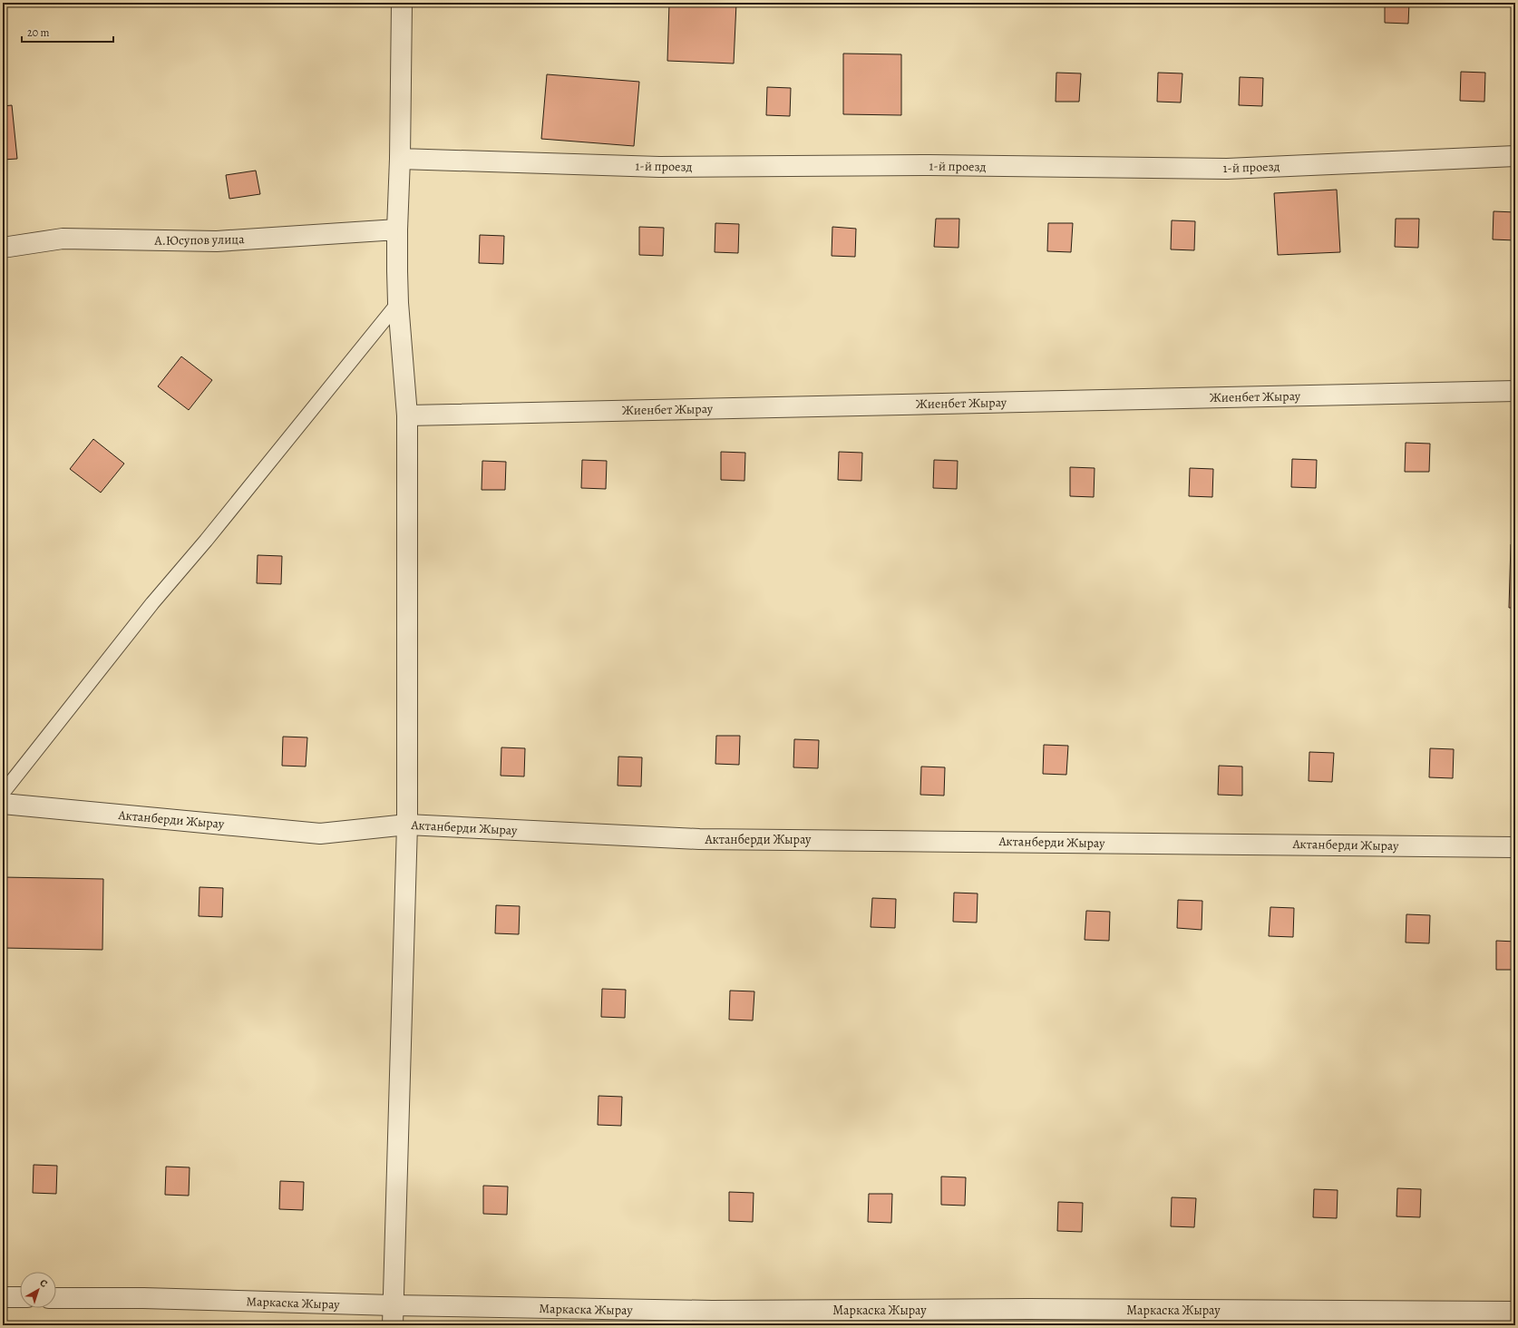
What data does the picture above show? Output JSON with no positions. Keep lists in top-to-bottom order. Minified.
{"streets":{"street":["1-й проезд","А.Юсупов улица","Жиенбет Жырау","Актанберди Жырау","Маркаска Жырау"]},"scale_bar":"20 m","north":"top right"}
